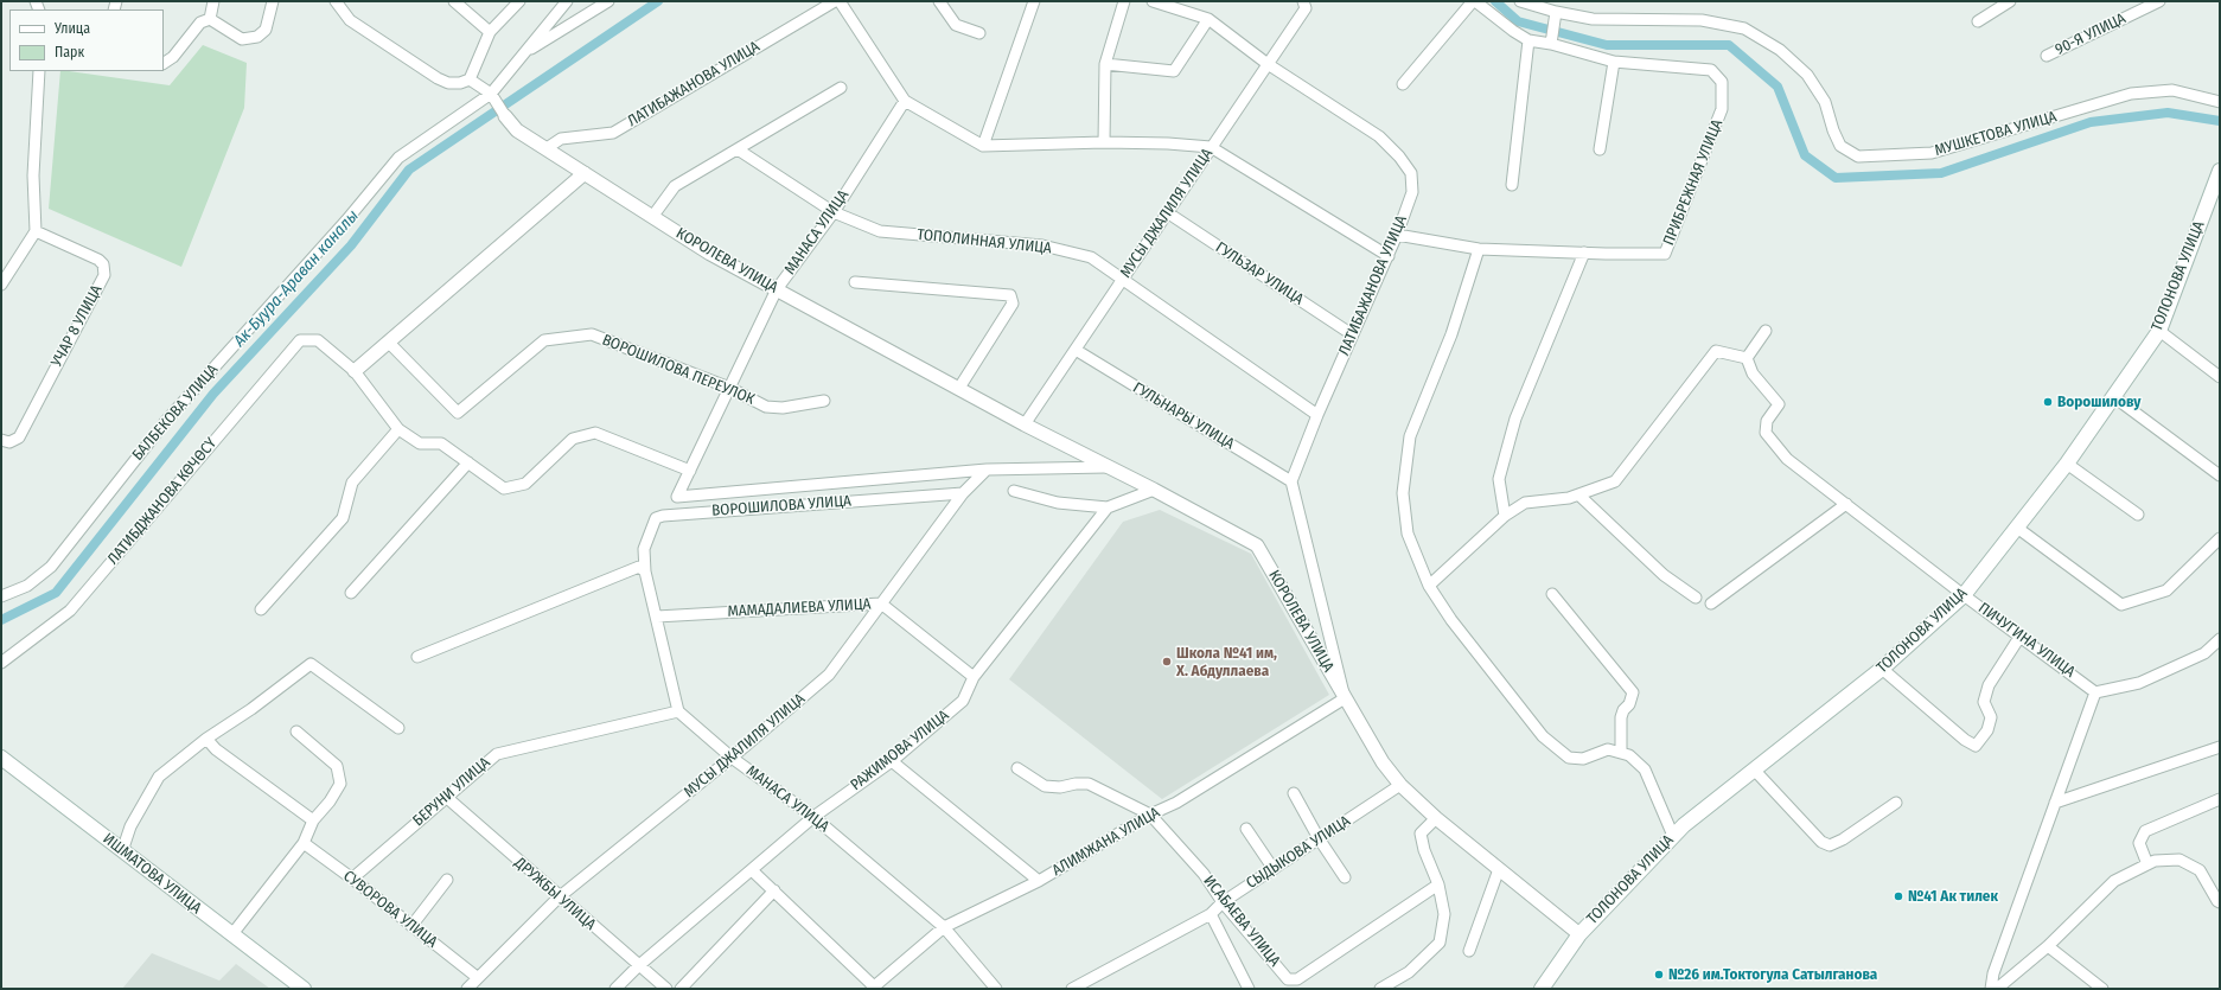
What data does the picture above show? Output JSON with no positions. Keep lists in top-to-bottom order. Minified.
{"streets":{"main road":["ТОЛОНОВА УЛИЦА","ИШМАТОВА УЛИЦА"],"street":["90-Я УЛИЦА","ЛАТИБАЖАНОВА УЛИЦА","МУШКЕТОВА УЛИЦА","ПРИБРЕЖНАЯ УЛИЦА","МУСЫ ДЖАЛИЛЯ УЛИЦА","МАНАСА УЛИЦА","ТОПОЛИННАЯ УЛИЦА","КОРОЛЕВА УЛИЦА","ГУЛЬЗАР УЛИЦА","УЧАР 8 УЛИЦА","ВОРОШИЛОВА ПЕРЕУЛОК","БАЛБЕКОВА УЛИЦА","ГУЛЬНАРЫ УЛИЦА","ЛАТИБДЖАНОВА КӨЧӨСҮ","ВОРОШИЛОВА УЛИЦА","МАМАДАЛИЕВА УЛИЦА","ПИЧУГИНА УЛИЦА","РАЖИМОВА УЛИЦА","БЕРУНИ УЛИЦА","АЛИМЖАНА УЛИЦА","СЫДЫКОВА УЛИЦА","ДРУЖБЫ УЛИЦА","СУВОРОВА УЛИЦА","ИСАБАЕВА УЛИЦА"]},"crossings":[["ЛАТИБАЖАНОВА УЛИЦА","ПРИБРЕЖНАЯ УЛИЦА"],["ЛАТИБАЖАНОВА УЛИЦА","МУСЫ ДЖАЛИЛЯ УЛИЦА"],["ЛАТИБАЖАНОВА УЛИЦА","ТОПОЛИННАЯ УЛИЦА"],["ЛАТИБАЖАНОВА УЛИЦА","КОРОЛЕВА УЛИЦА"],["ЛАТИБАЖАНОВА УЛИЦА","ГУЛЬЗАР УЛИЦА"],["ЛАТИБАЖАНОВА УЛИЦА","ГУЛЬНАРЫ УЛИЦА"],["МУСЫ ДЖАЛИЛЯ УЛИЦА","МАНАСА УЛИЦА"],["МУСЫ ДЖАЛИЛЯ УЛИЦА","ТОПОЛИННАЯ УЛИЦА"],["МУСЫ ДЖАЛИЛЯ УЛИЦА","КОРОЛЕВА УЛИЦА"],["МУСЫ ДЖАЛИЛЯ УЛИЦА","ГУЛЬЗАР УЛИЦА"],["МУСЫ ДЖАЛИЛЯ УЛИЦА","ГУЛЬНАРЫ УЛИЦА"],["МУСЫ ДЖАЛИЛЯ УЛИЦА","ВОРОШИЛОВА УЛИЦА"],["МУСЫ ДЖАЛИЛЯ УЛИЦА","МАМАДАЛИЕВА УЛИЦА"],["МУСЫ ДЖАЛИЛЯ УЛИЦА","ДРУЖБЫ УЛИЦА"],["МУСЫ ДЖАЛИЛЯ УЛИЦА","СУВОРОВА УЛИЦА"],["МАНАСА УЛИЦА","ТОПОЛИННАЯ УЛИЦА"],["МАНАСА УЛИЦА","КОРОЛЕВА УЛИЦА"],["МАНАСА УЛИЦА","ВОРОШИЛОВА ПЕРЕУЛОК"],["МАНАСА УЛИЦА","ВОРОШИЛОВА УЛИЦА"],["МАНАСА УЛИЦА","РАЖИМОВА УЛИЦА"],["МАНАСА УЛИЦА","БЕРУНИ УЛИЦА"],["МАНАСА УЛИЦА","АЛИМЖАНА УЛИЦА"],["КОРОЛЕВА УЛИЦА","ТОЛОНОВА УЛИЦА"],["КОРОЛЕВА УЛИЦА","ВОРОШИЛОВА УЛИЦА"],["КОРОЛЕВА УЛИЦА","АЛИМЖАНА УЛИЦА"],["КОРОЛЕВА УЛИЦА","СЫДЫКОВА УЛИЦА"],["ТОЛОНОВА УЛИЦА","ПИЧУГИНА УЛИЦА"],["МАМАДАЛИЕВА УЛИЦА","РАЖИМОВА УЛИЦА"],["РАЖИМОВА УЛИЦА","ДРУЖБЫ УЛИЦА"],["БЕРУНИ УЛИЦА","ДРУЖБЫ УЛИЦА"],["БЕРУНИ УЛИЦА","СУВОРОВА УЛИЦА"],["АЛИМЖАНА УЛИЦА","ИСАБАЕВА УЛИЦА"],["СЫДЫКОВА УЛИЦА","ИСАБАЕВА УЛИЦА"]],"water":["Ак-Буура-Араван каналы"],"places":["Ворошилову","Школа №41 им, Х. Абдуллаева","№41 Ак тилек","№26 им.Токтогула Сатылганова"],"legend":["Улица","Парк"]}
